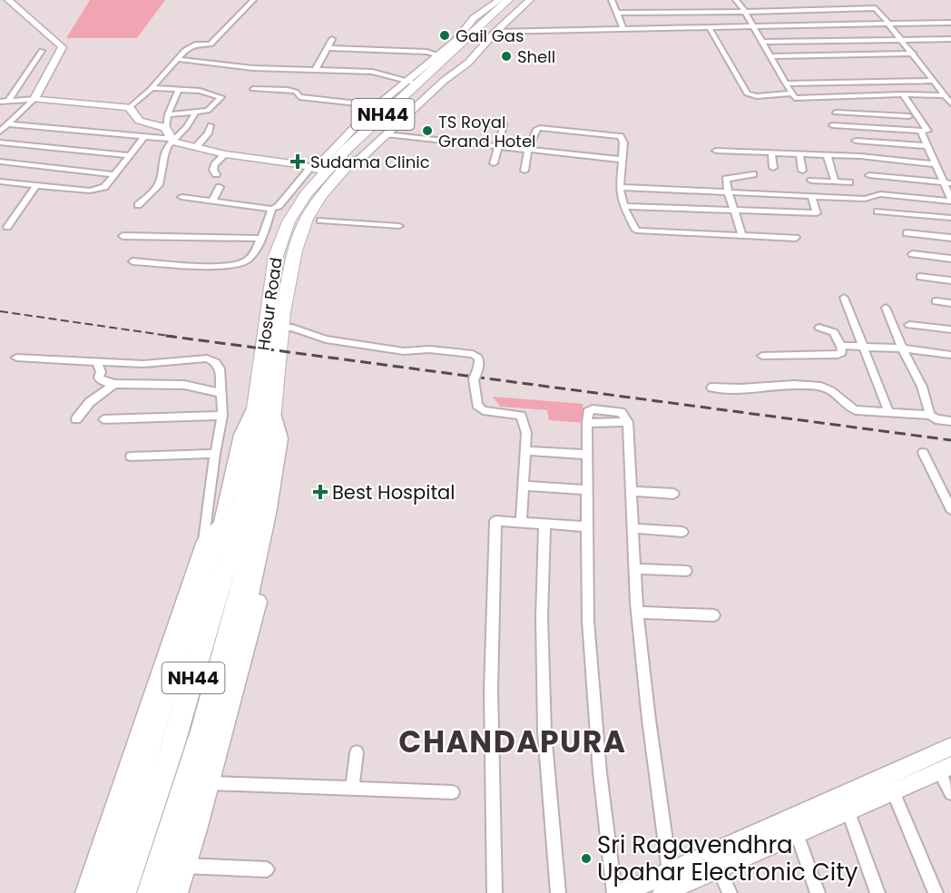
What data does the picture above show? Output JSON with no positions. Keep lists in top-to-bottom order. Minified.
{"streets":{"highway":["NH44","Hosur Road"]},"crossings":[["NH44","Hosur Road"]],"districts":["CHANDAPURA"],"places":{"other":["Gail Gas","Shell","TS Royal Grand Hotel","Sri Ragavendhra Upahar Electronic City"],"health":["Sudama Clinic","Best Hospital"]}}
